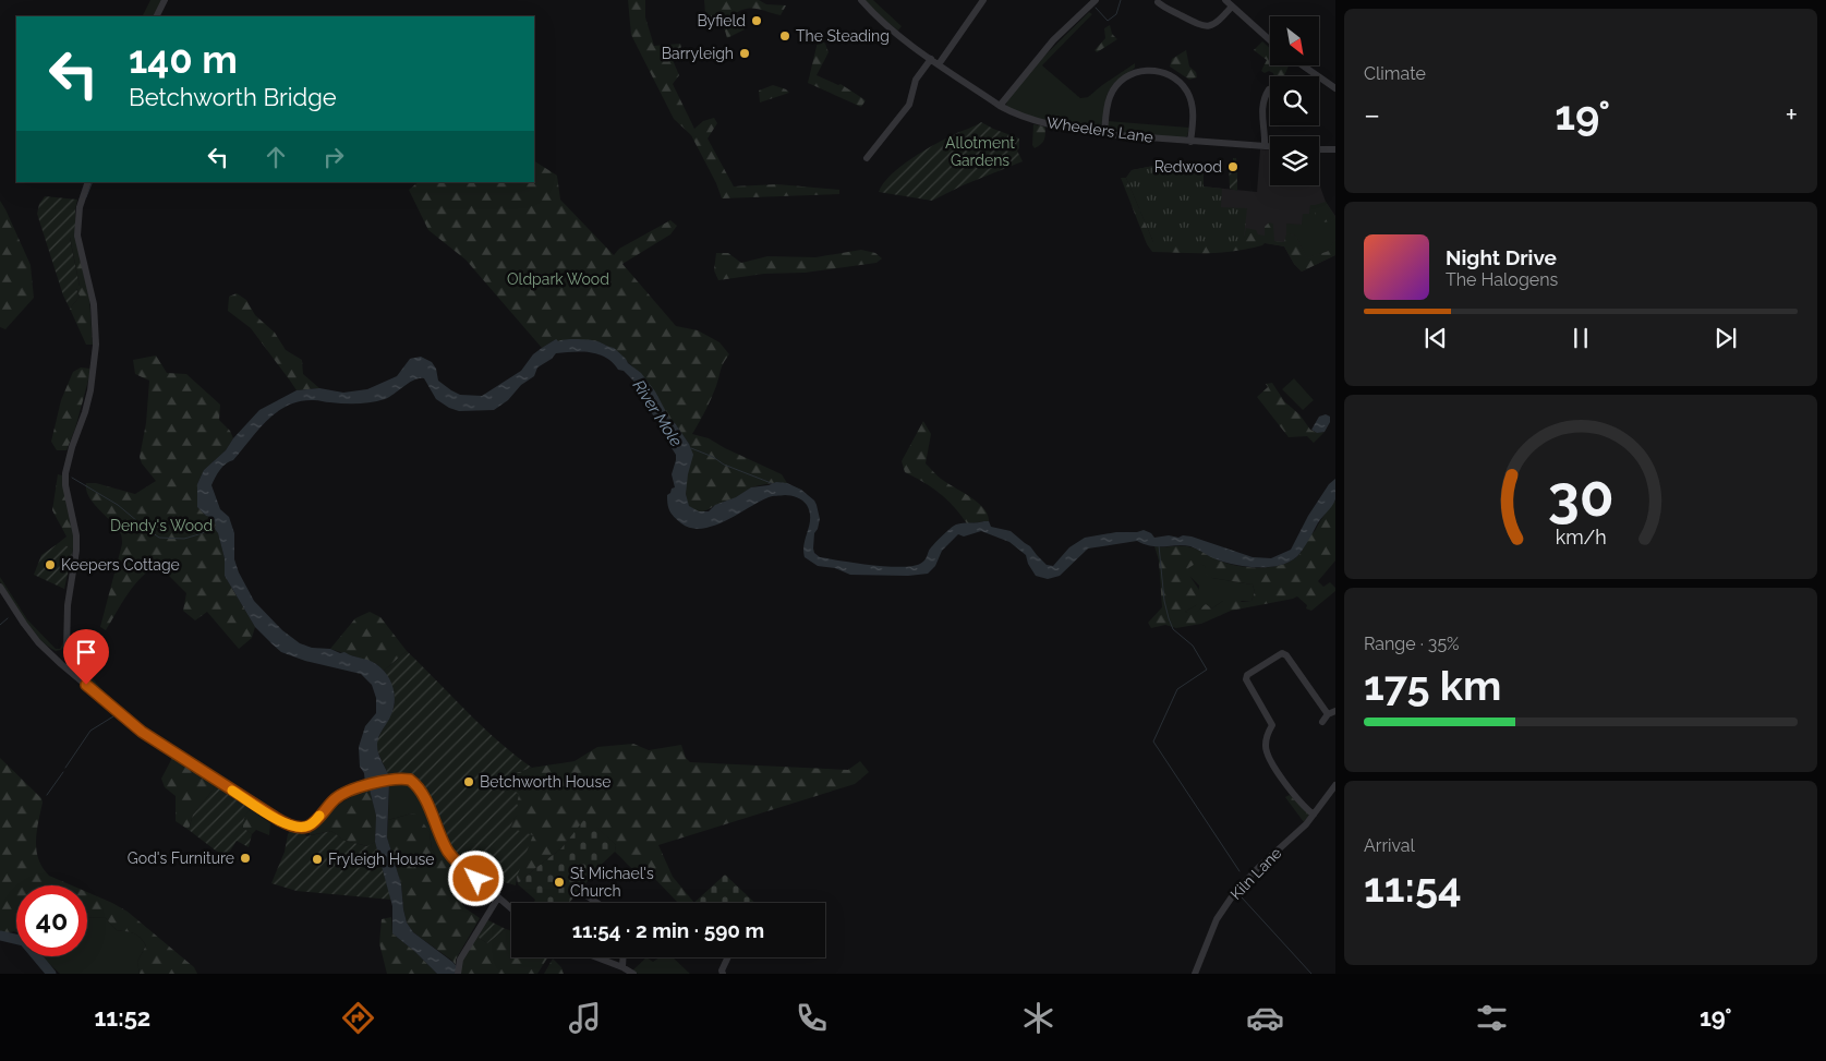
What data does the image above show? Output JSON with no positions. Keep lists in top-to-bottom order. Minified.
{"streets":{"street":["Wheelers Lane","Kiln Lane"]},"water":["River Mole"],"parks":["Allotment Gardens","Oldpark Wood","Dendy's Wood"],"places":["Byfield","The Steading","Barryleigh","Redwood","Keepers Cottage","Betchworth House","God's Furniture","Fryleigh House","St Michael's Church"],"north":"bottom right","page":{"tile":["Climate",["Range · 35%","175 km"],["Arrival","11:54"]],"turn":["140 m","Betchworth Bridge"],"heat":["−","19°","+"],"song":["Night Drive","The Halogens"],"limit":"40","trip":"11:54 · 2 min · 590 m","tabs":["11:52","19°"],"gauge":["30","km/h"]}}
